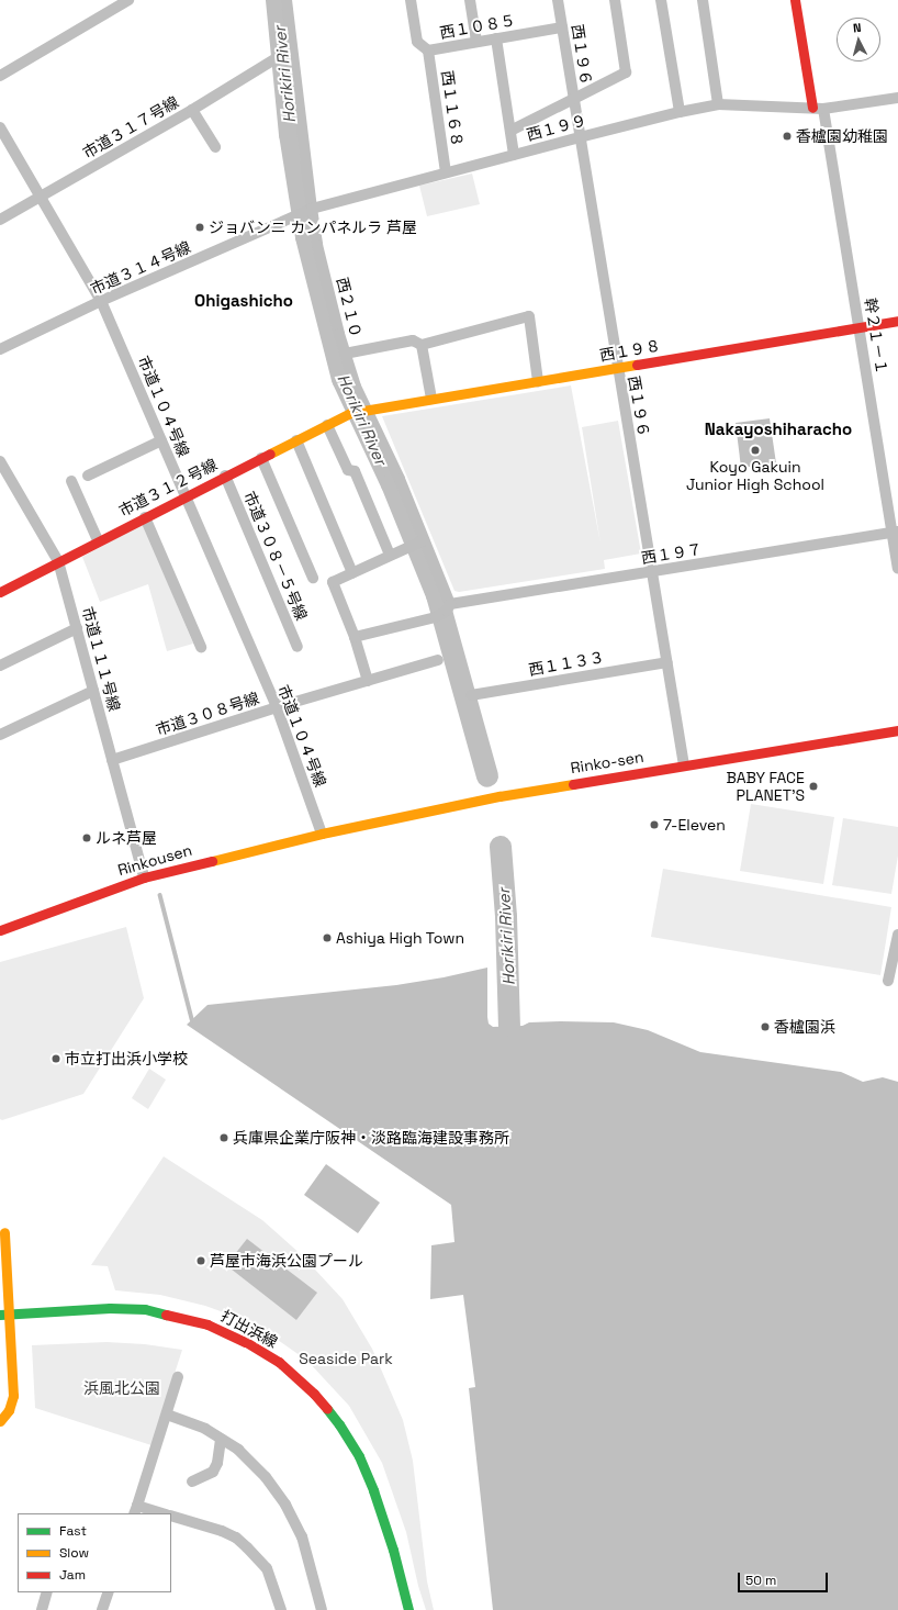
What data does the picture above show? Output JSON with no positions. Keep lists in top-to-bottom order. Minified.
{"streets":{"street":["西１０８５","西１９６","西１１６８","市道３１７号線","西１９９","市道３１４号線","西２１０","幹２１－１","西１９８","市道１０４号線","市道３１２号線","西１９７","市道３０８－５号線","市道１１１号線","西１１３３","市道３０８号線","Rinko-sen","Rinkousen","打出浜線"]},"crossings":[["西１０８５","西１９６"],["西１０８５","西１１６８"],["西１９６","西１９９"],["西１９６","西１９８"],["西１９６","西１９７"],["西１９６","西１１３３"],["西１９６","Rinko-sen"],["西１１６８","西１９９"],["市道３１７号線","市道１０４号線"],["西１９９","市道３１４号線"],["西１９９","西２１０"],["西１９９","幹２１－１"],["市道３１４号線","西２１０"],["市道３１４号線","市道１０４号線"],["西２１０","西１９８"],["西２１０","西１９７"],["幹２１－１","西１９８"],["幹２１－１","西１９７"],["西１９８","市道３１２号線"],["市道１０４号線","市道３１２号線"],["市道１０４号線","市道３０８号線"],["市道１０４号線","Rinko-sen"],["市道１０４号線","Rinkousen"],["市道３１２号線","市道３０８－５号線"],["市道３１２号線","市道１１１号線"],["市道１１１号線","市道３０８号線"],["市道１１１号線","Rinkousen"],["Rinko-sen","Rinkousen"]],"districts":["Ohigashicho","Nakayoshiharacho"],"water":["Horikiri River"],"parks":["Seaside Park","浜風北公園"],"places":["香櫨園幼稚園","ジョバンニ カンパネルラ 芦屋","Koyo Gakuin Junior High School","BABY FACE PLANET'S","7-Eleven","ルネ芦屋","Ashiya High Town","香櫨園浜","市立打出浜小学校","兵庫県企業庁阪神・淡路臨海建設事務所","芦屋市海浜公園プール"],"legend":["Fast","Slow","Jam"],"scale_bar":"50 m","north":"top"}
